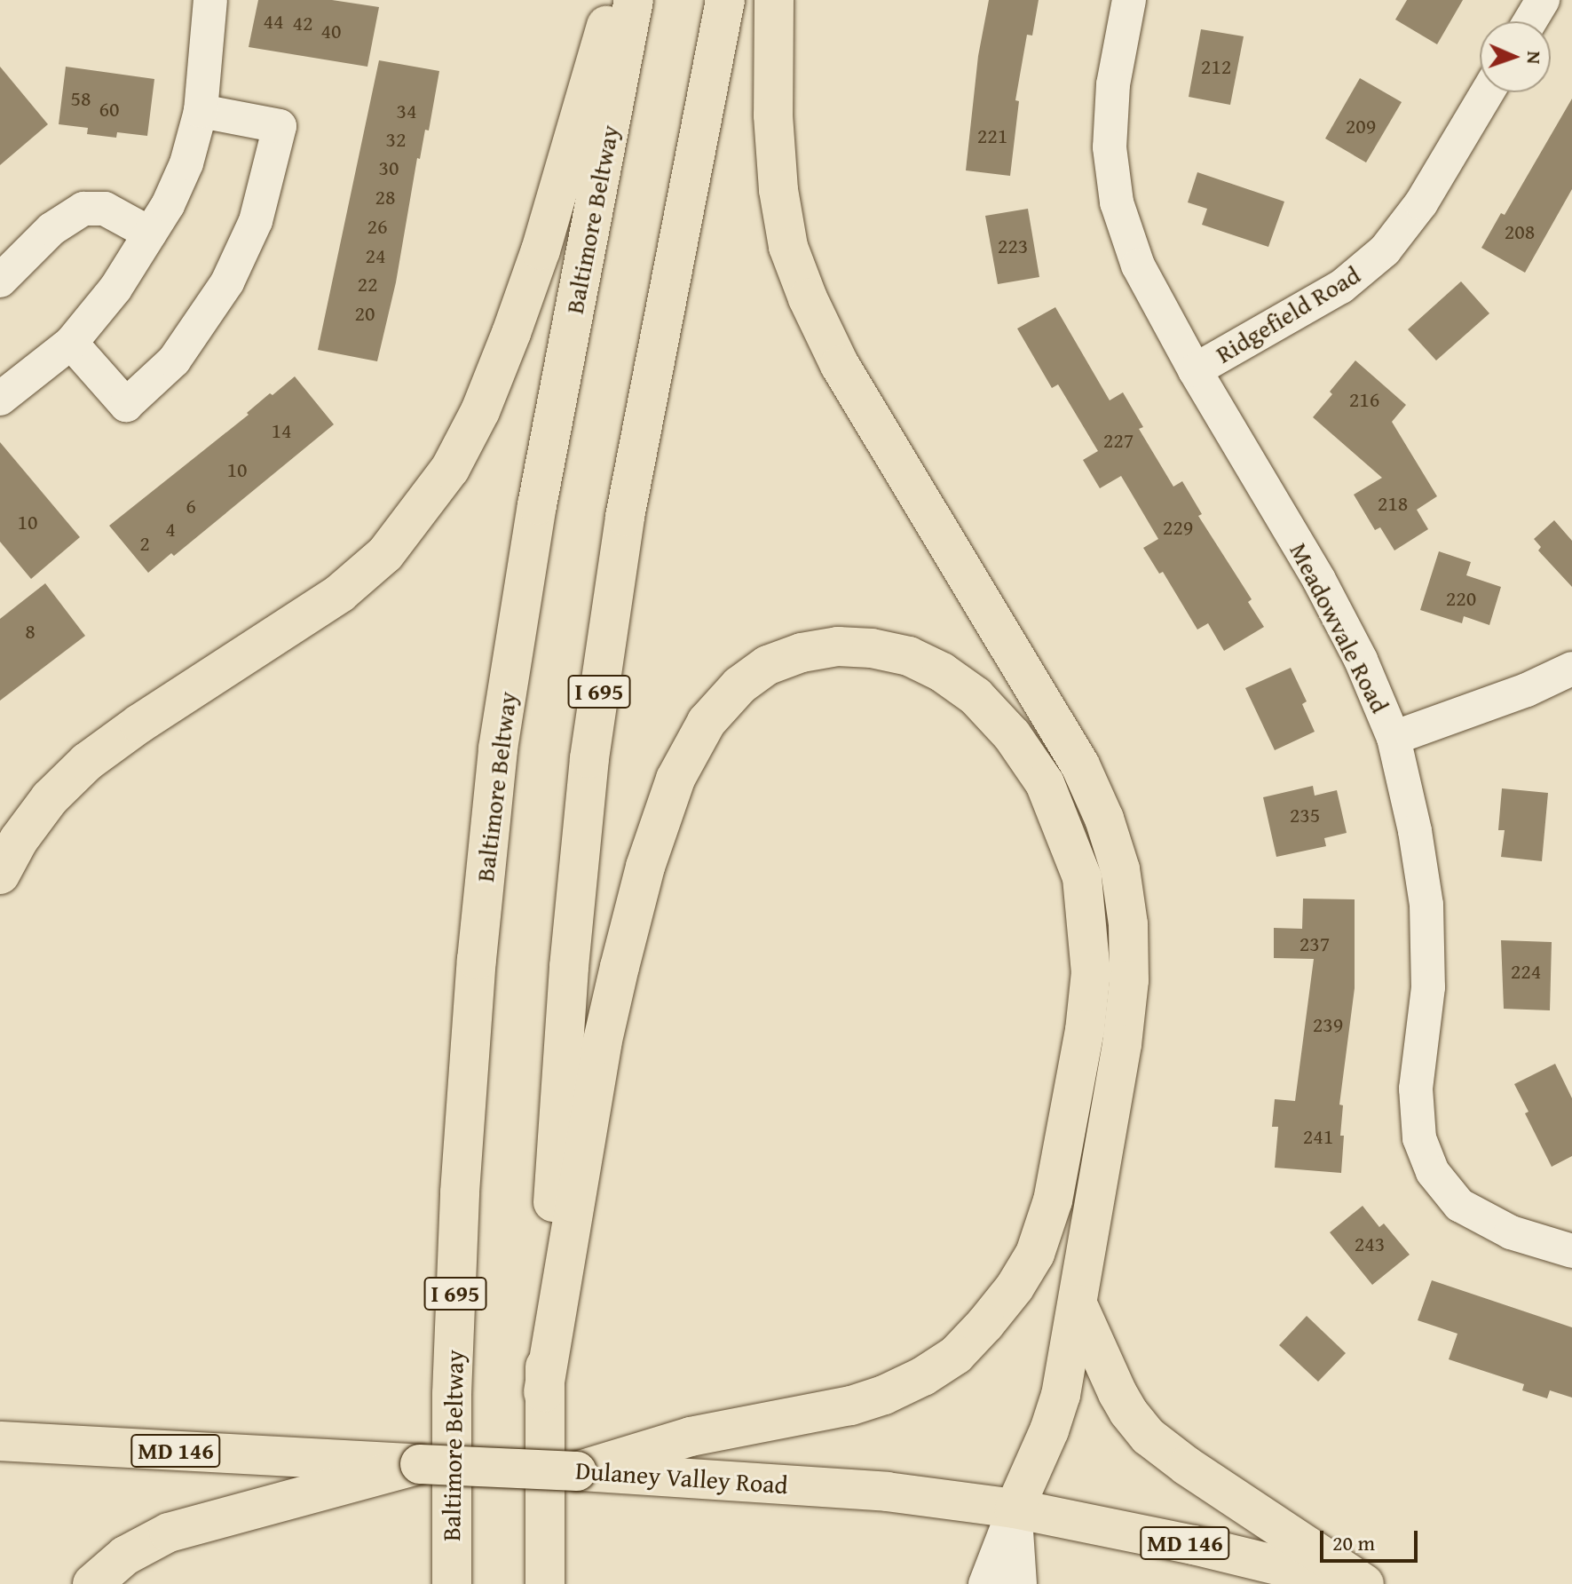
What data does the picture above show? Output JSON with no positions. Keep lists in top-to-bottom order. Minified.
{"streets":{"main road":["Baltimore Beltway","I 695","MD 146","Dulaney Valley Road"],"street":["Ridgefield Road","Meadowvale Road"]},"crossings":[["Ridgefield Road","Meadowvale Road"],["MD 146","Dulaney Valley Road"]],"house_numbers":["44","42","40","212","58","60","34","209","221","32","30","28","26","208","223","24","22","20","216","14","227","10","218","6","10","229","4","2","220","8","235","237","224","239","241","243"],"scale_bar":"20 m","north":"right"}
